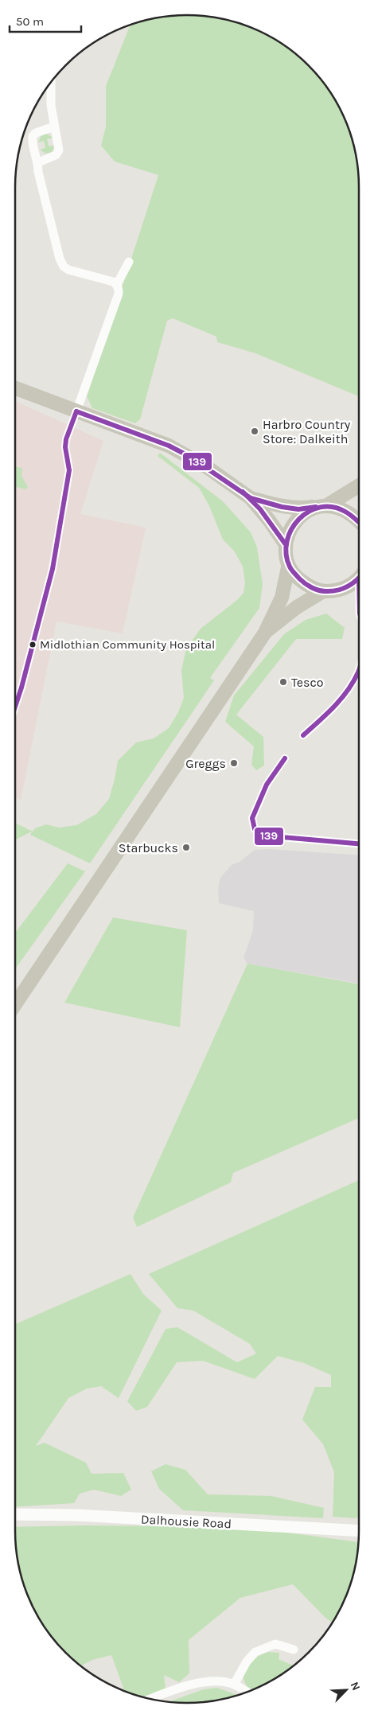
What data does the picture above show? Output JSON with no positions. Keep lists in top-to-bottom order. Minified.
{"streets":{"main road":["Dalhousie Road"]},"places":["Harbro Country Store: Dalkeith","Midlothian Community Hospital","Tesco","Greggs","Starbucks"],"lines":["transit line 139"],"scale_bar":"50 m","north":"top right"}
